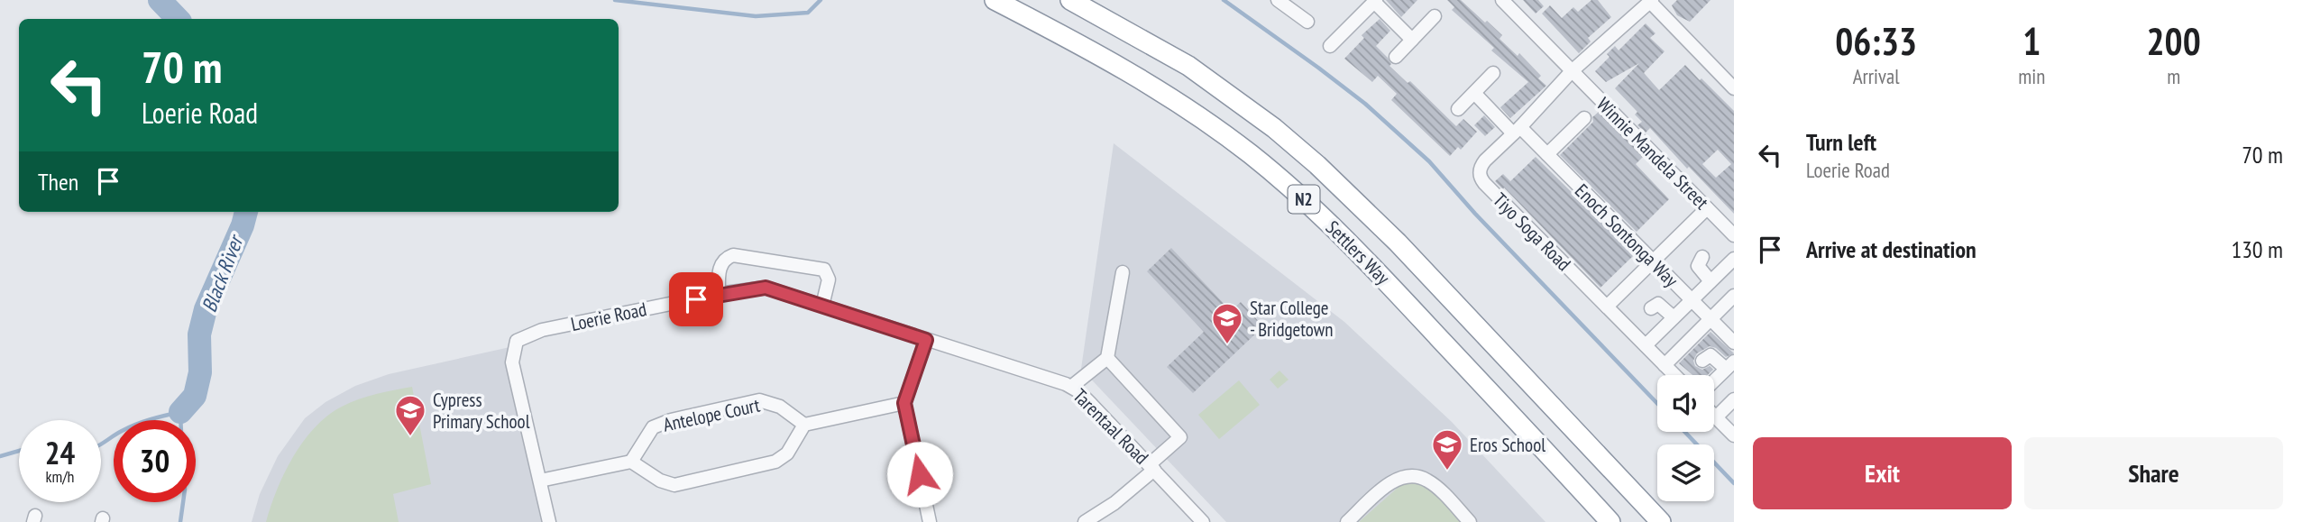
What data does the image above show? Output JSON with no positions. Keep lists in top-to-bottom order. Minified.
{"streets":{"highway":["N2","Settlers Way"],"street":["Winnie Mandela Street","Tiyo Soga Road","Enoch Sontonga Way","Loerie Road","Antelope Court","Tarentaal Road"]},"crossings":[["Winnie Mandela Street","Tiyo Soga Road"],["Tiyo Soga Road","Enoch Sontonga Way"],["Loerie Road","Tarentaal Road"]],"water":["Black River"],"places":{"school or university":["Star College - Bridgetown","Cypress Primary School","Eros School"]},"page":{"eta":["06:33","Arrival","1","min","200","m"],"turn":["70 m","Loerie Road"],"list":[{"name":"Turn left","note":"Loerie Road","value":"70 m"},{"name":"Arrive at destination","value":"130 m"}],"then":"Then","speed":"24 km/h","limit":"30","buttons":["Exit","Share"]}}
